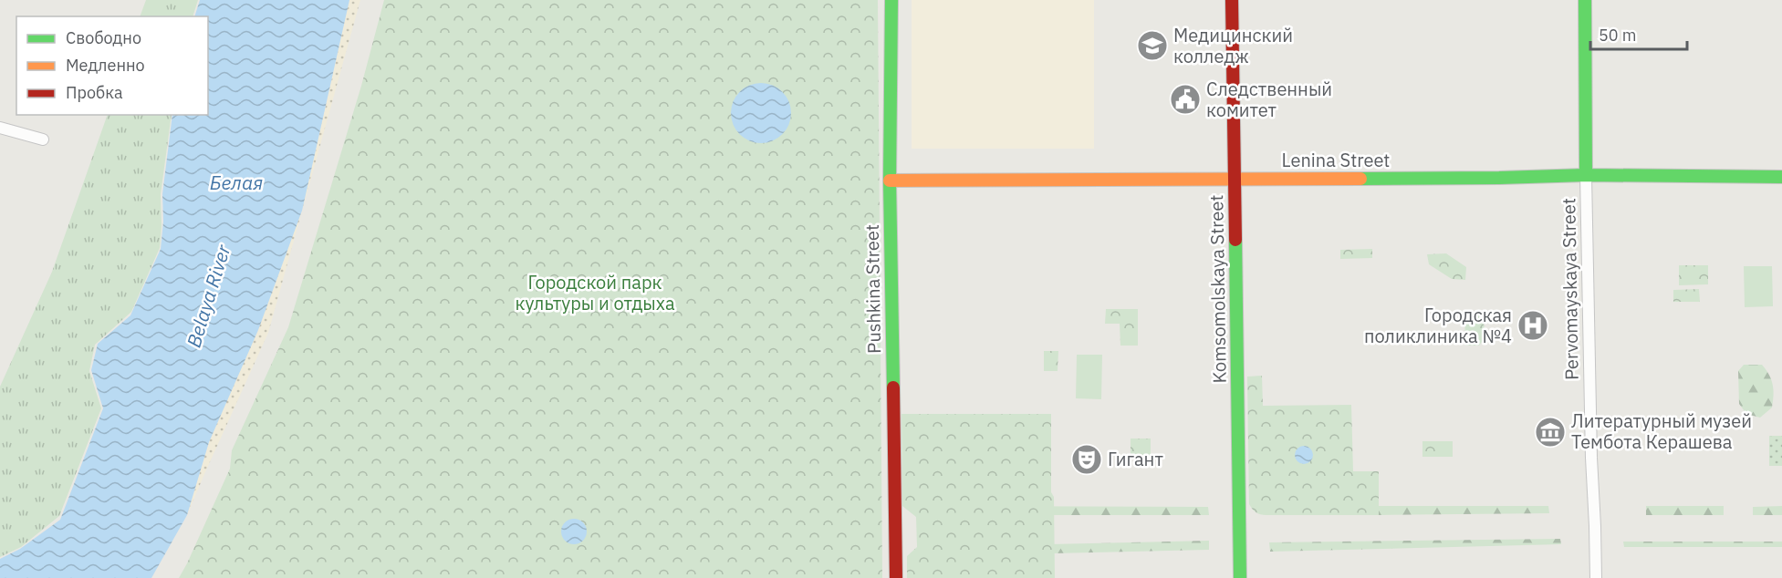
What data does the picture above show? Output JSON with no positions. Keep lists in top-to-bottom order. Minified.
{"streets":{"street":["Lenina Street","Pushkina Street","Komsomolskaya Street","Pervomayskaya Street"]},"crossings":[["Lenina Street","Pushkina Street"],["Lenina Street","Komsomolskaya Street"],["Lenina Street","Pervomayskaya Street"]],"water":["Белая","Belaya River"],"parks":["Городской парк культуры и отдыха"],"places":{"school or university":["Медицинский колледж"],"public building":["Следственный комитет"],"hospital":["Городская поликлиника №4"],"museum":["Литературный музей Тембота Керашева"],"theatre":["Гигант"]},"legend":["Свободно","Медленно","Пробка"],"scale_bar":"50 m"}
